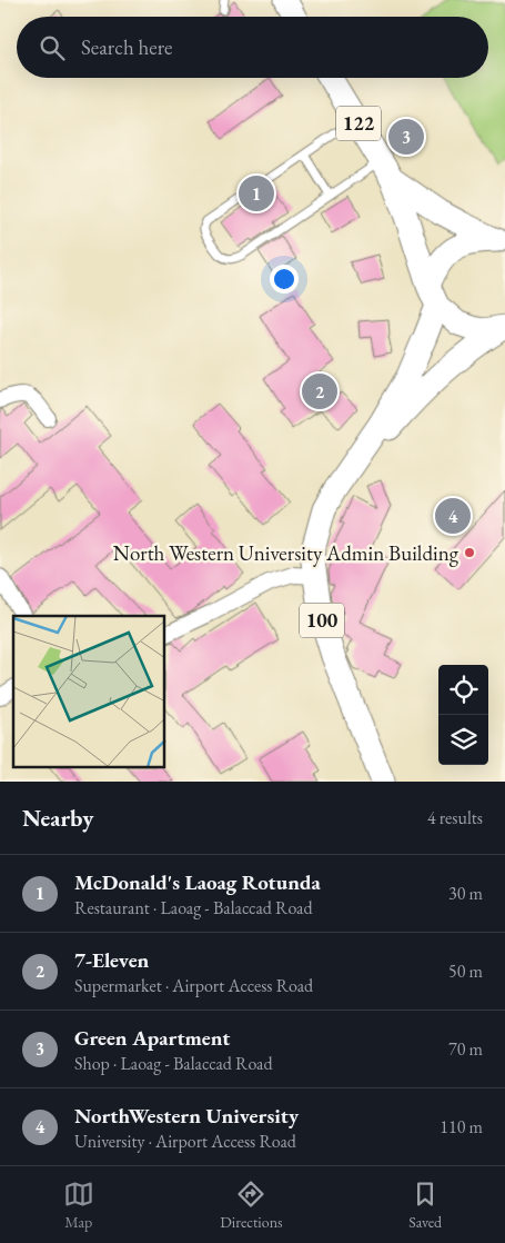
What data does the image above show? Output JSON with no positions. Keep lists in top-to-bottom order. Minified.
{"streets":{"main road":["122","100"]},"crossings":[["122","100"]],"places":["North Western University Admin Building"],"page":{"search":"Search here","pins":["3","1","2","4"],"heading":["Nearby","4 results"],"list":[{"mark":"1","name":"McDonald's Laoag Rotunda","note":"Restaurant · Laoag - Balaccad Road","value":"30 m"},{"mark":"2","name":"7-Eleven","note":"Supermarket · Airport Access Road","value":"50 m"},{"mark":"3","name":"Green Apartment","note":"Shop · Laoag - Balaccad Road","value":"70 m"},{"mark":"4","name":"NorthWestern University","note":"University · Airport Access Road","value":"110 m"}],"nav":["Map","Directions","Saved"]}}
